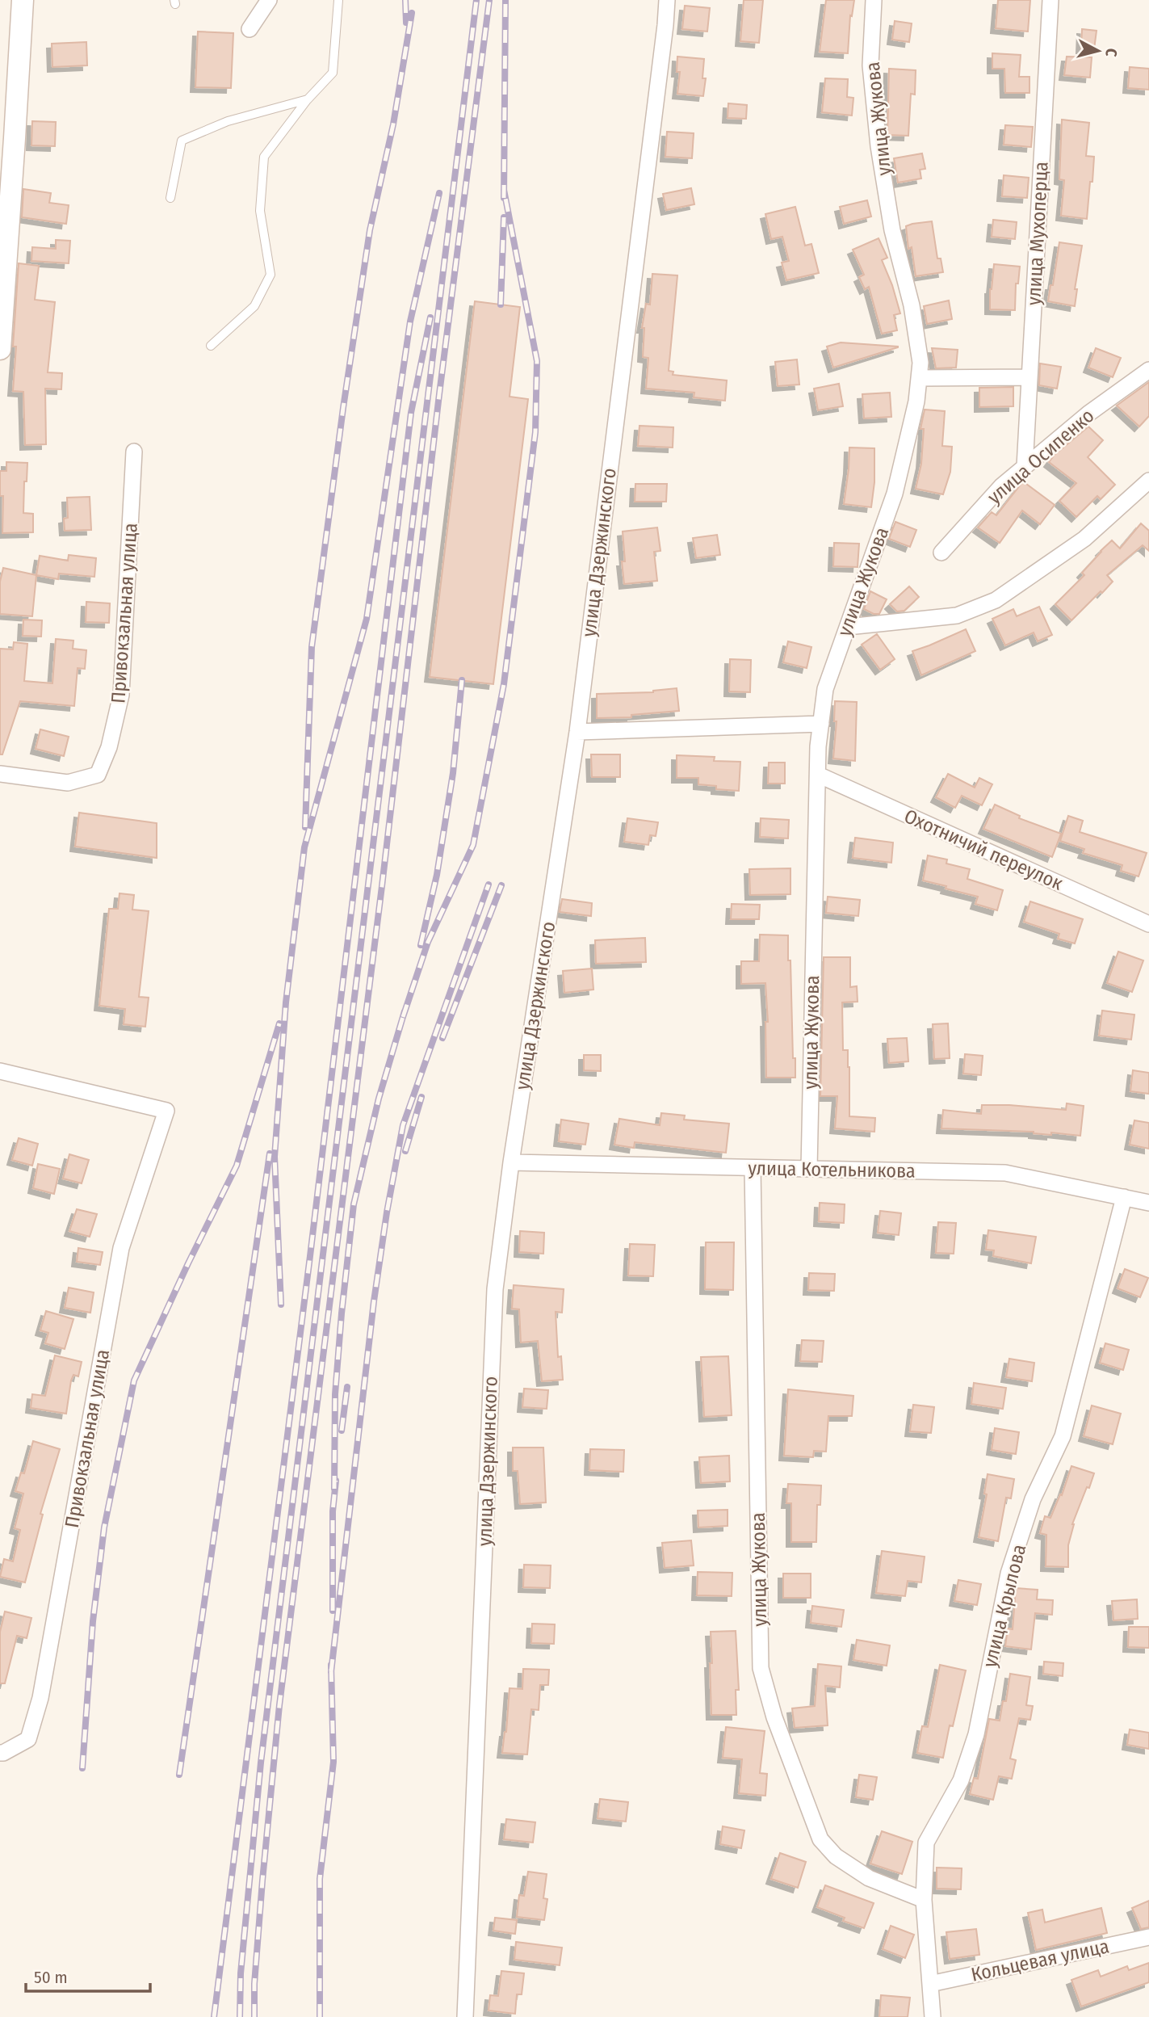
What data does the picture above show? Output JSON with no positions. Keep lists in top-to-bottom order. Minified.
{"streets":{"street":["улица Жукова","улица Мухоперца","улица Осипенко","улица Дзержинского","Привокзальная улица","Охотничий переулок","улица Котельникова","улица Крылова","Кольцевая улица"]},"crossings":[["улица Жукова","Охотничий переулок"],["улица Жукова","улица Котельникова"],["улица Жукова","улица Крылова"],["улица Мухоперца","улица Осипенко"],["улица Дзержинского","улица Котельникова"],["улица Котельникова","улица Крылова"],["улица Крылова","Кольцевая улица"]],"scale_bar":"50 m","north":"right"}
